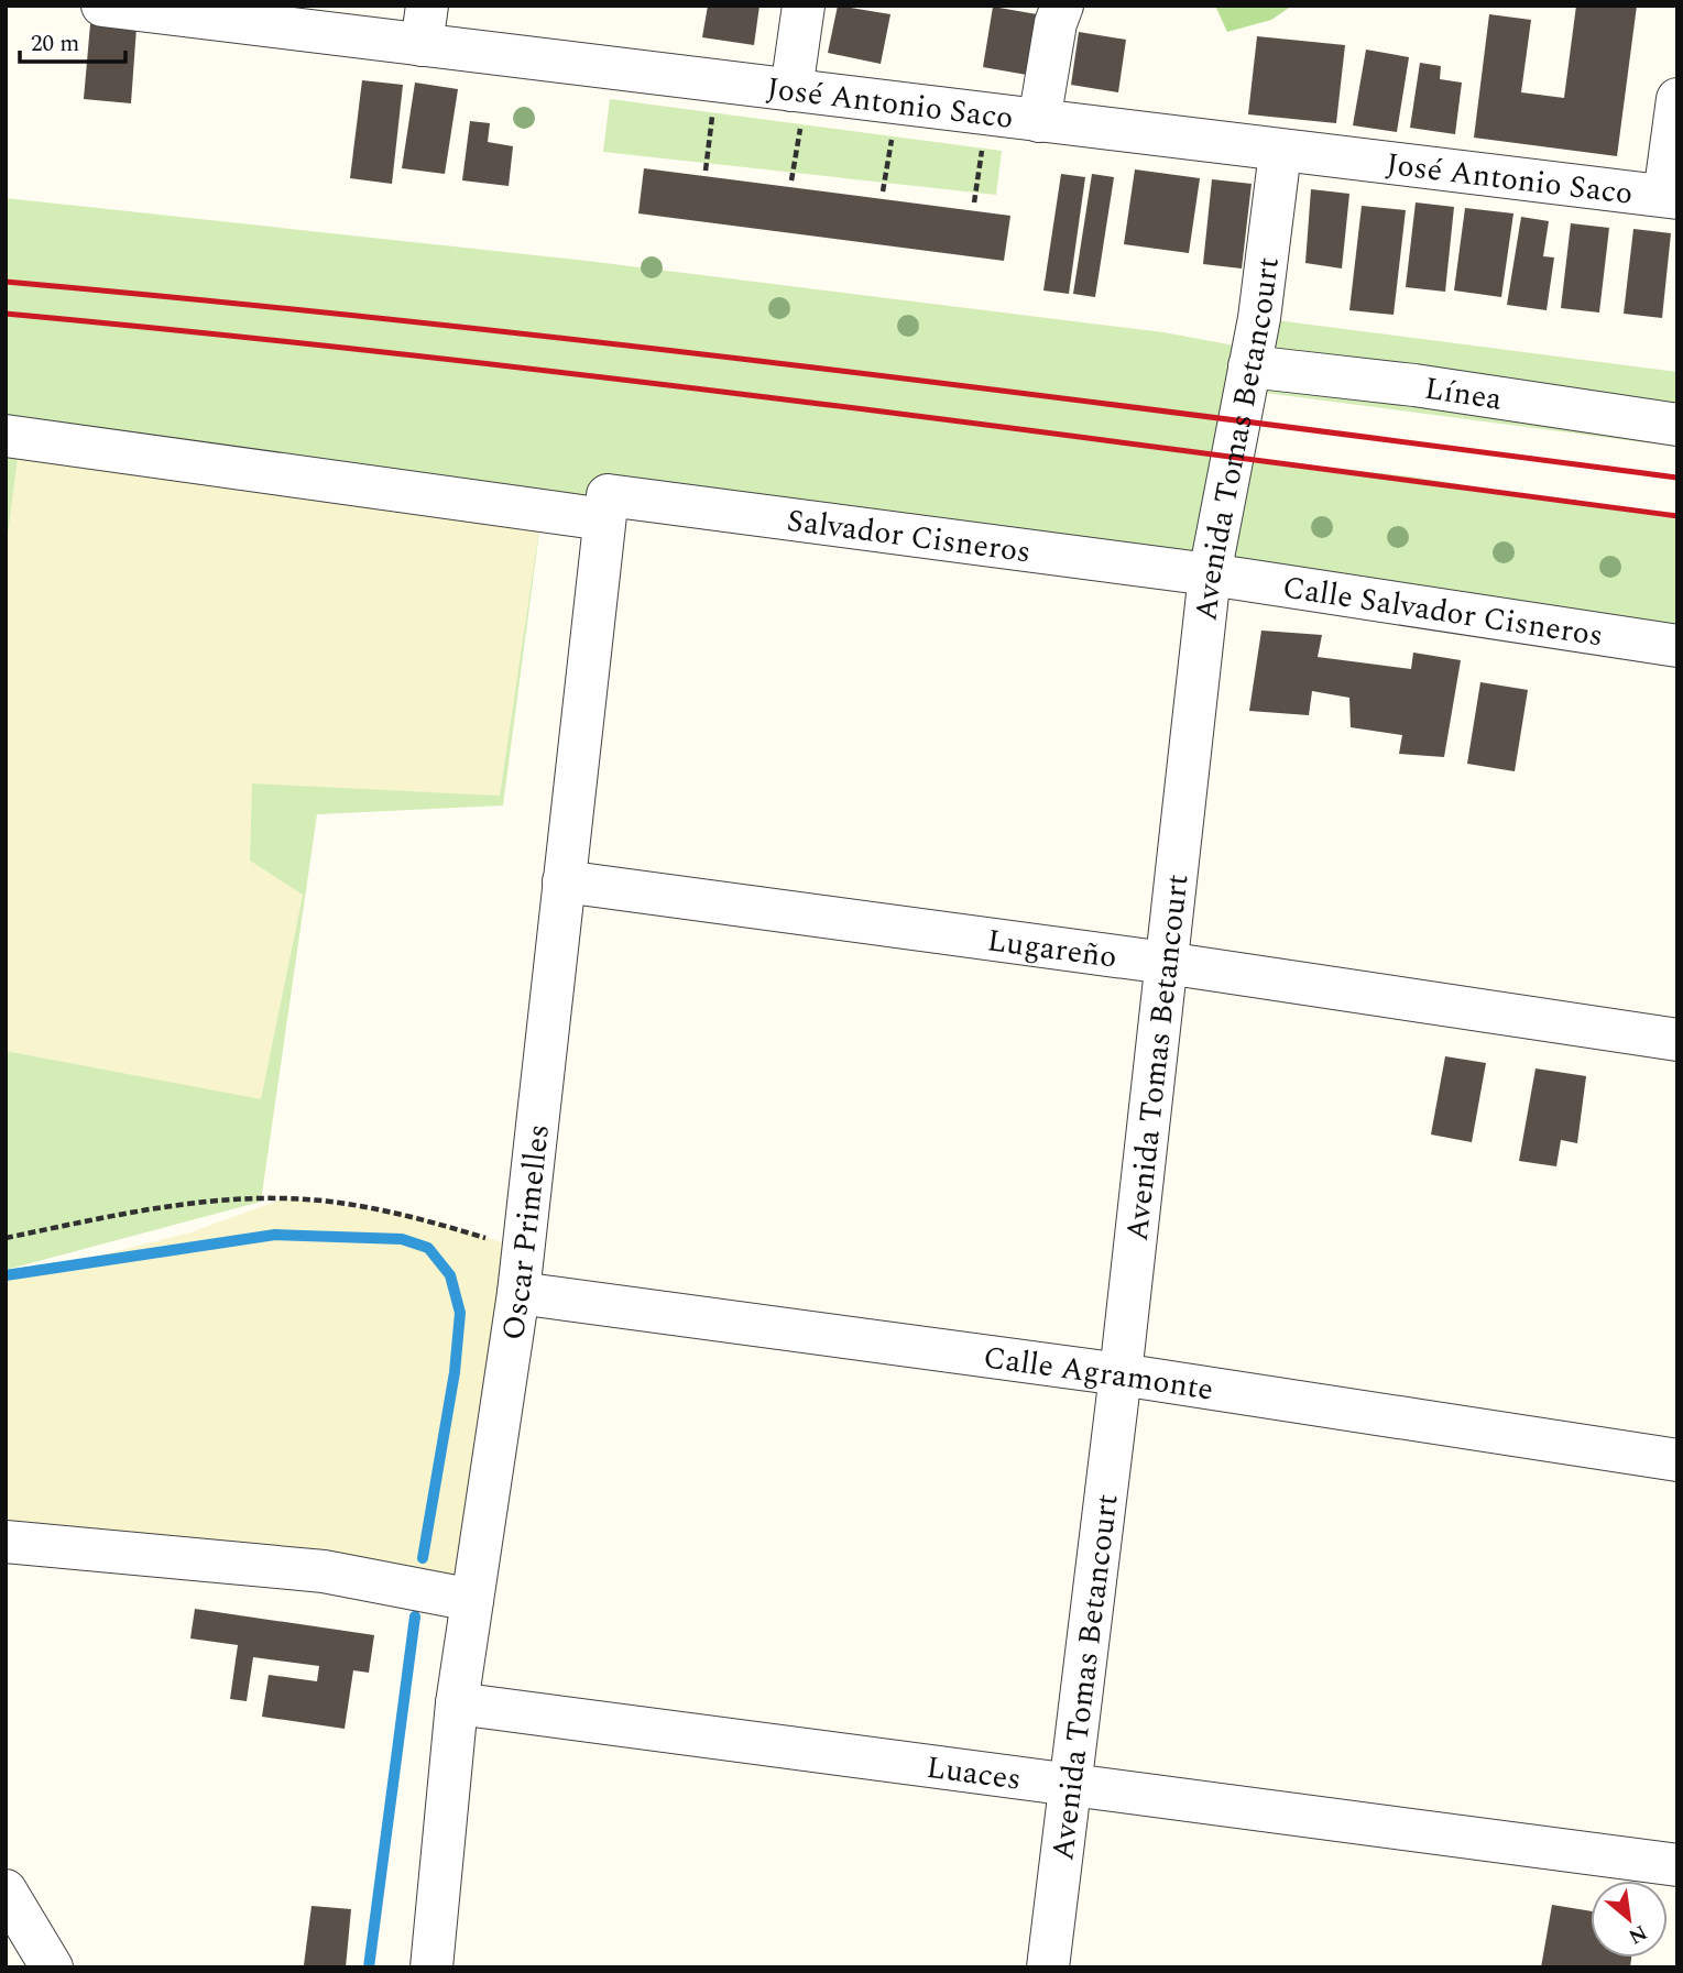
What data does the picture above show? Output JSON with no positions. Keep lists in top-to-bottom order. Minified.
{"streets":{"street":["José Antonio Saco","Línea","Avenida Tomas Betancourt","Salvador Cisneros","Calle Salvador Cisneros","Lugareño","Oscar Primelles","Calle Agramonte","Luaces"]},"crossings":[["José Antonio Saco","Avenida Tomas Betancourt"],["Línea","Avenida Tomas Betancourt"],["Avenida Tomas Betancourt","Salvador Cisneros"],["Avenida Tomas Betancourt","Calle Salvador Cisneros"],["Avenida Tomas Betancourt","Lugareño"],["Avenida Tomas Betancourt","Calle Agramonte"],["Avenida Tomas Betancourt","Luaces"],["Salvador Cisneros","Calle Salvador Cisneros"],["Salvador Cisneros","Oscar Primelles"],["Lugareño","Oscar Primelles"],["Oscar Primelles","Calle Agramonte"],["Oscar Primelles","Luaces"]],"scale_bar":"20 m","north":"bottom right"}
